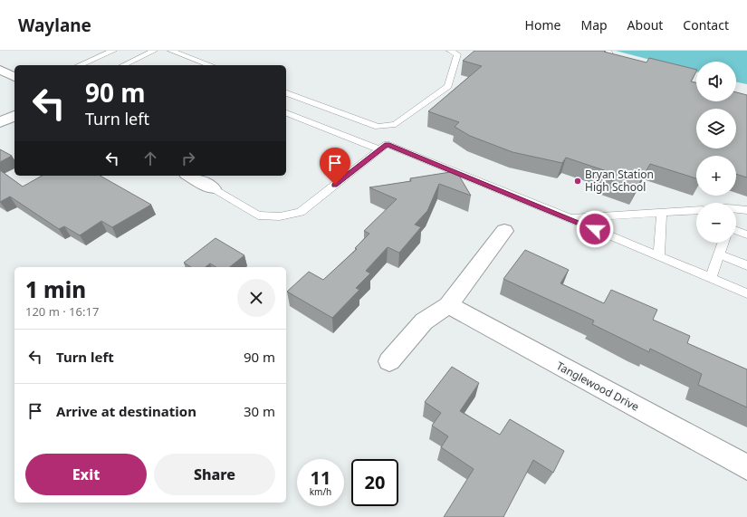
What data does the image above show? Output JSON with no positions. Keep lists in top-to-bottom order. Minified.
{"streets":{"street":["Tanglewood Drive"]},"places":["Bryan Station High School"],"page":{"header":"Waylane","nav":["Home","Map","About","Contact"],"map_buttons":["+","−"],"turn":["90 m","Turn left"],"heading":["1 min","120 m · 16:17"],"list":[{"name":"Turn left","value":"90 m"},{"name":"Arrive at destination","value":"30 m"}],"buttons":["Exit","Share"],"speed":"11 km/h","limit":"20"}}
